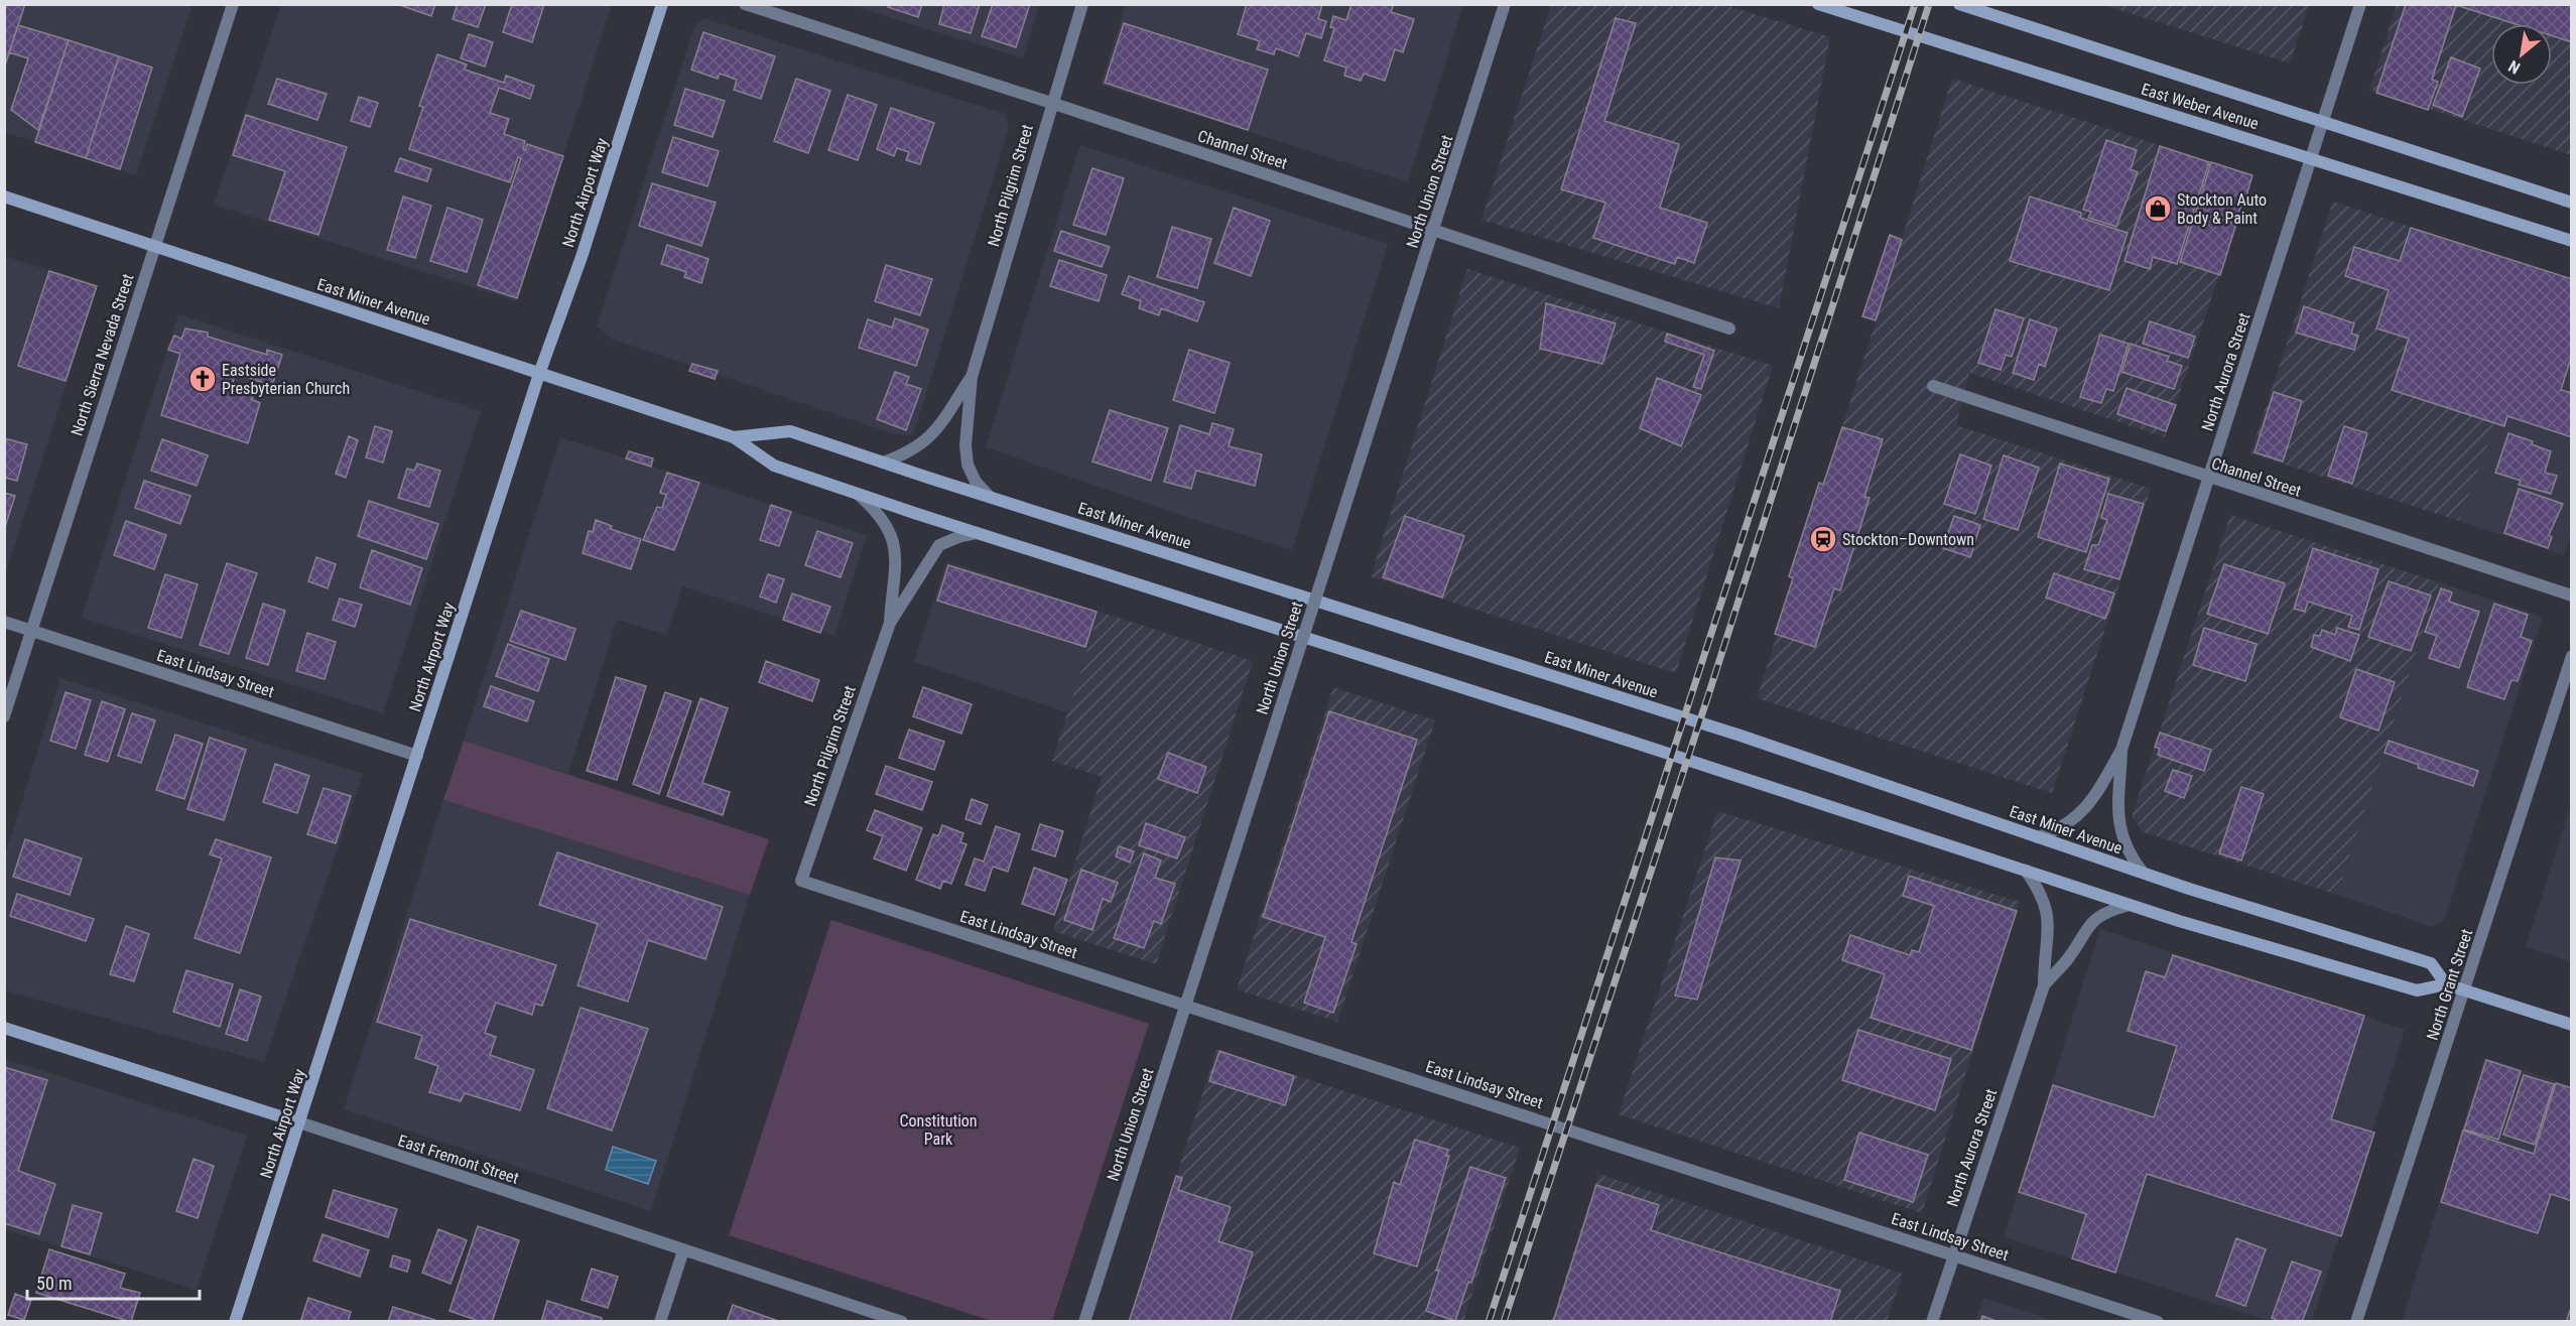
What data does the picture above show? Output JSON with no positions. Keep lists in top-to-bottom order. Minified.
{"streets":{"main road":["East Weber Avenue","North Airport Way","East Miner Avenue","East Fremont Street"],"street":["Channel Street","North Pilgrim Street","North Union Street","North Sierra Nevada Street","North Aurora Street","East Lindsay Street","North Grant Street"]},"crossings":[["East Weber Avenue","North Aurora Street"],["Channel Street","North Pilgrim Street"],["Channel Street","North Union Street"],["Channel Street","North Aurora Street"],["North Pilgrim Street","East Miner Avenue"],["North Pilgrim Street","East Lindsay Street"],["North Union Street","East Lindsay Street"],["North Airport Way","East Miner Avenue"],["North Airport Way","East Lindsay Street"],["North Airport Way","East Fremont Street"],["East Miner Avenue","North Sierra Nevada Street"],["East Miner Avenue","North Aurora Street"],["East Miner Avenue","North Grant Street"],["North Sierra Nevada Street","East Lindsay Street"],["North Aurora Street","East Lindsay Street"]],"parks":["Constitution Park"],"places":{"shop":["Stockton Auto Body & Paint"],"church":["Eastside Presbyterian Church"],"station":["Stockton–Downtown"]},"scale_bar":"50 m","north":"bottom left"}
